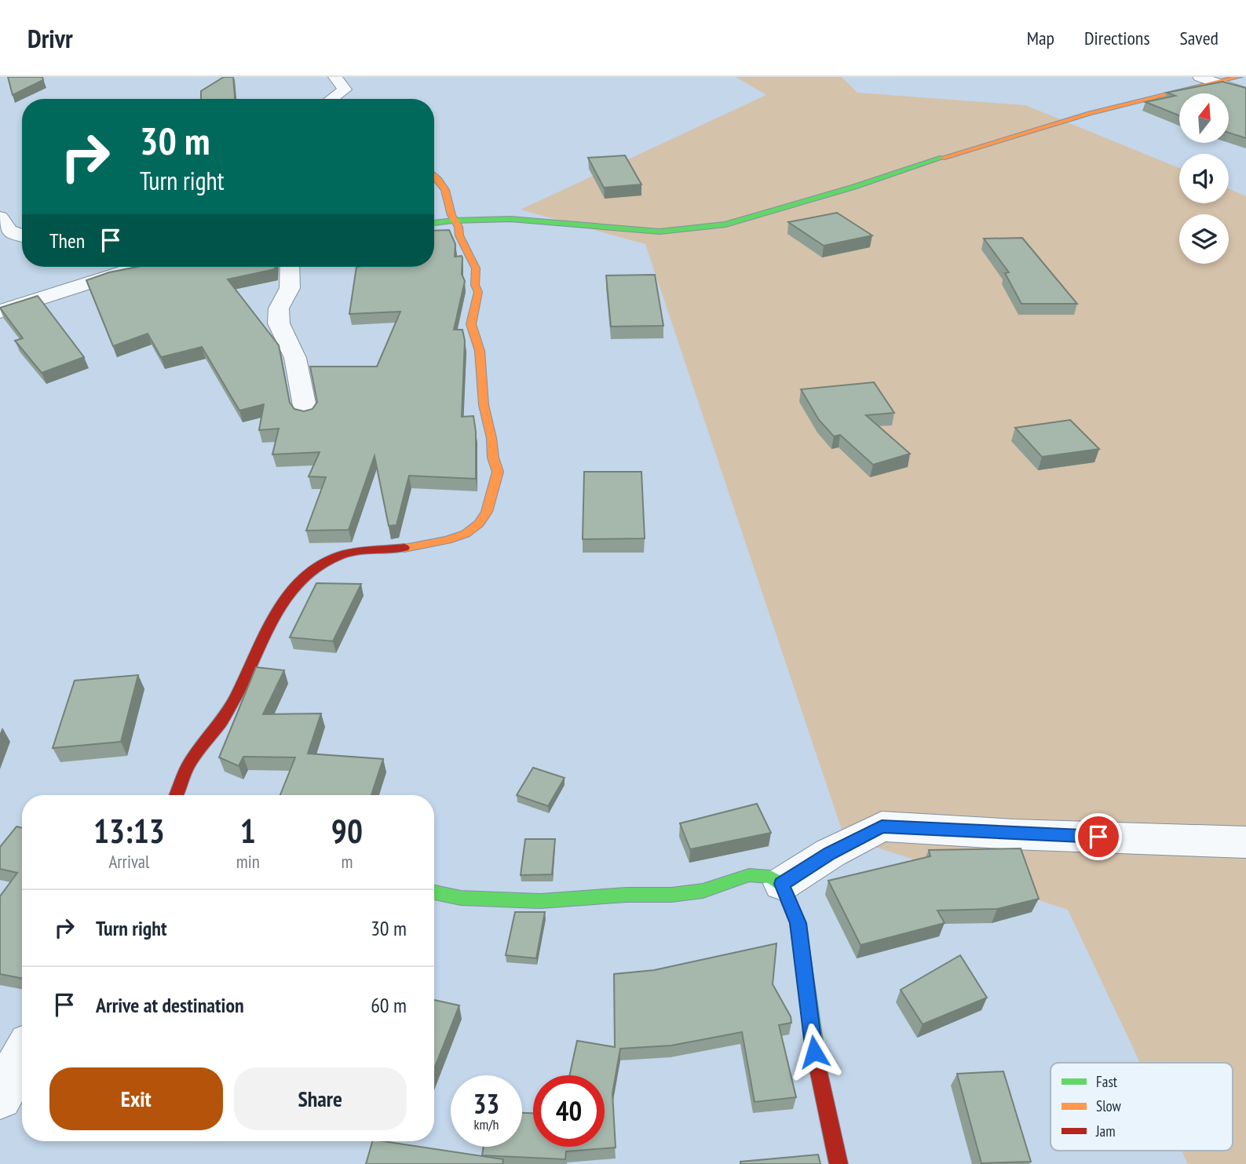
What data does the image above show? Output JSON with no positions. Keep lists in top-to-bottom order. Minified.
{"legend":["Fast","Slow","Jam"],"north":"top","page":{"header":"Drivr","nav":["Map","Directions","Saved"],"turn":["30 m","Turn right"],"then":"Then","eta":["13:13","Arrival","1","min","90","m"],"list":[{"name":"Turn right","value":"30 m"},{"name":"Arrive at destination","value":"60 m"}],"buttons":["Exit","Share"],"speed":"33 km/h","limit":"40"}}
